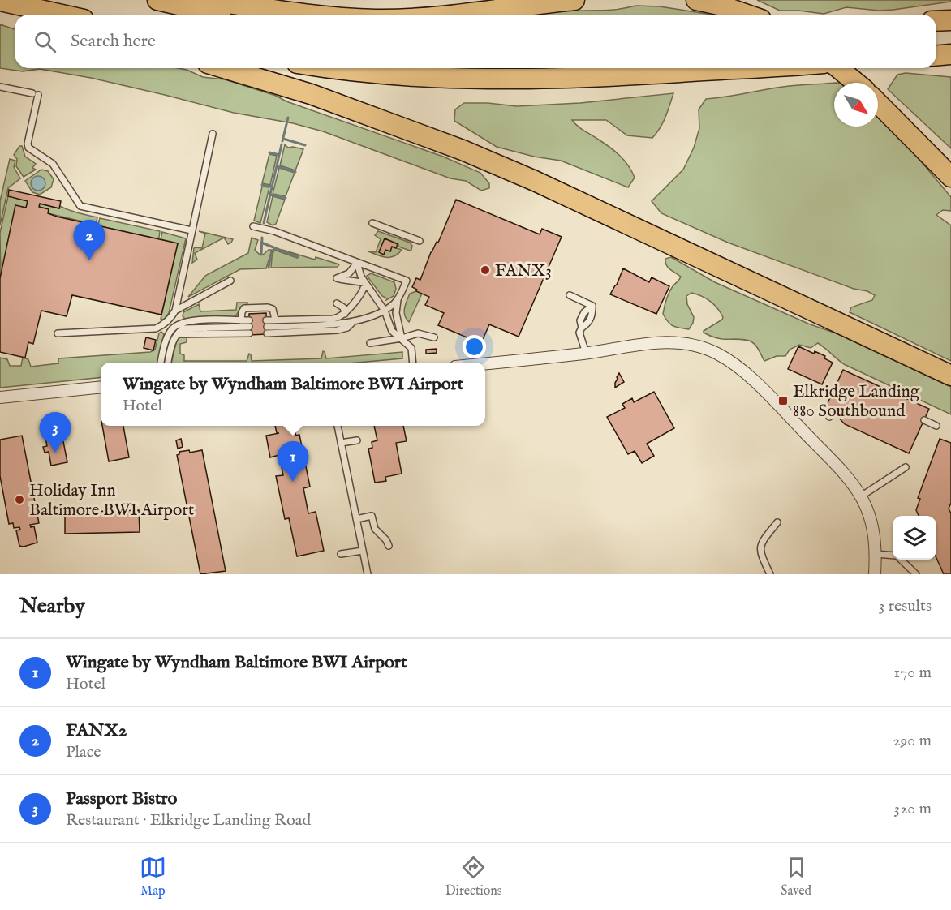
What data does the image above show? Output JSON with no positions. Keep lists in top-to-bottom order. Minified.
{"places":{"other":["FANX3","Holiday Inn Baltimore BWI Airport"],"transit":["Elkridge Landing 880 Southbound"]},"north":"bottom right","page":{"search":"Search here","pins":["2","3","1"],"popup":["Wingate by Wyndham Baltimore BWI Airport","Hotel"],"heading":["Nearby","3 results"],"list":[{"mark":"1","name":"Wingate by Wyndham Baltimore BWI Airport","note":"Hotel","value":"170 m"},{"mark":"2","name":"FANX2","note":"Place","value":"290 m"},{"mark":"3","name":"Passport Bistro","note":"Restaurant · Elkridge Landing Road","value":"320 m"}],"nav":["Map","Directions","Saved"]}}
